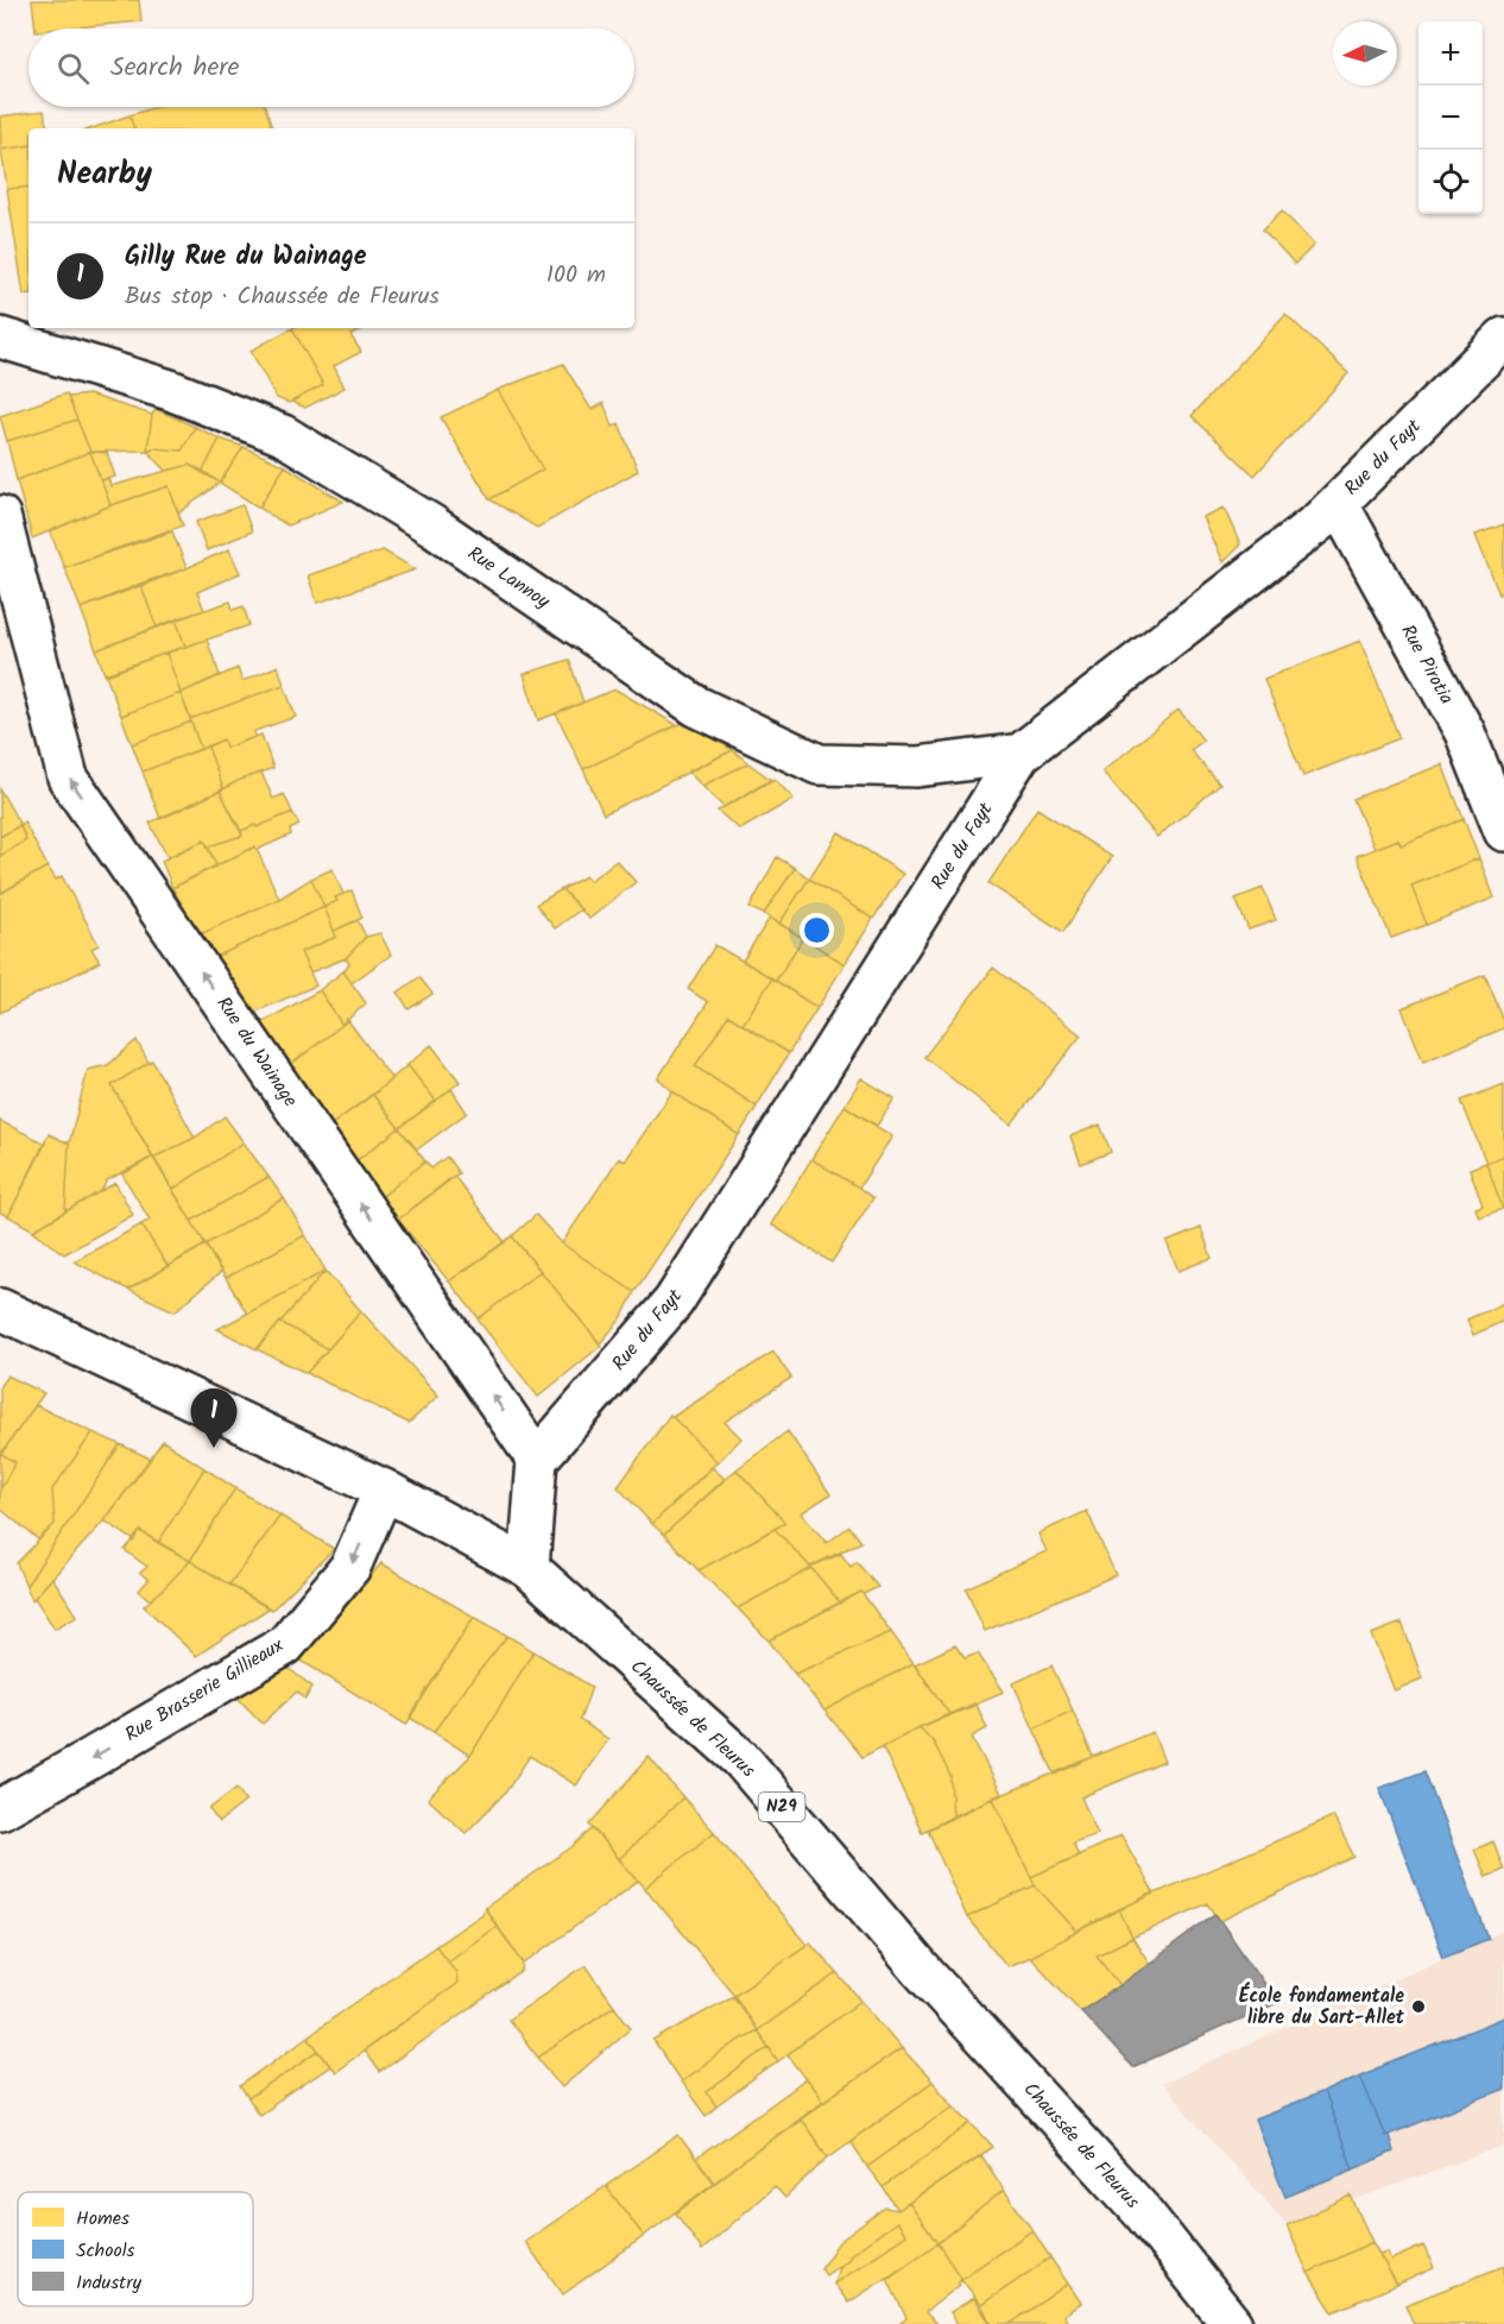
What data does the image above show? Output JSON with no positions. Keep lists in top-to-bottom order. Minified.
{"streets":{"street":["Rue du Fayt","Rue Lannoy","Rue Pirotia","Rue du Wainage","Rue Brasserie Gillieaux","Chaussée de Fleurus","N29"]},"crossings":[["Rue du Fayt","Rue Lannoy"],["Rue du Fayt","Rue Pirotia"],["Rue du Fayt","Rue du Wainage"],["Rue Brasserie Gillieaux","Chaussée de Fleurus"]],"one_way":["Rue du Wainage","Rue Brasserie Gillieaux"],"places":["École fondamentale libre du Sart-Allet"],"legend":["Homes","Schools","Industry"],"north":"left","page":{"map_buttons":["+","−"],"search":"Search here","heading":"Nearby","list":[{"mark":"1","name":"Gilly Rue du Wainage","note":"Bus stop · Chaussée de Fleurus","value":"100 m"}],"pins":"1"}}
